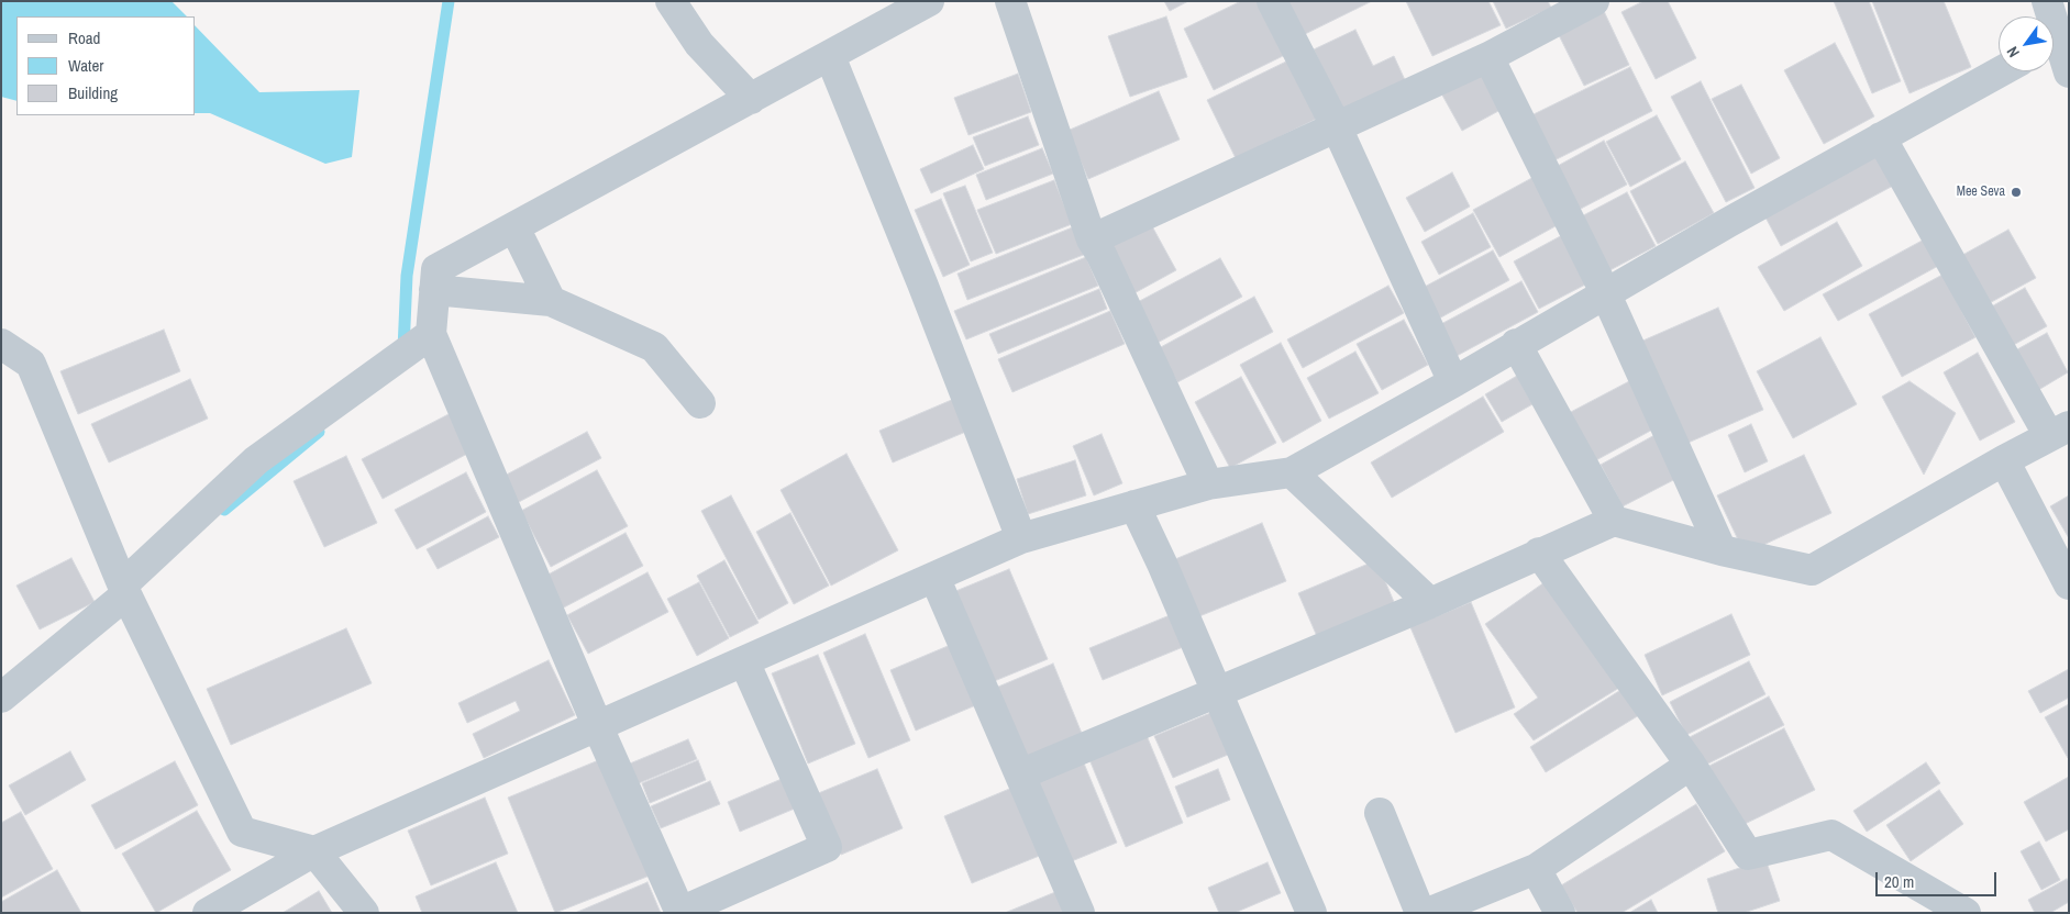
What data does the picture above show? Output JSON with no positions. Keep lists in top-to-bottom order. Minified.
{"places":["Mee Seva"],"legend":["Road","Water","Building"],"scale_bar":"20 m","north":"bottom left"}
